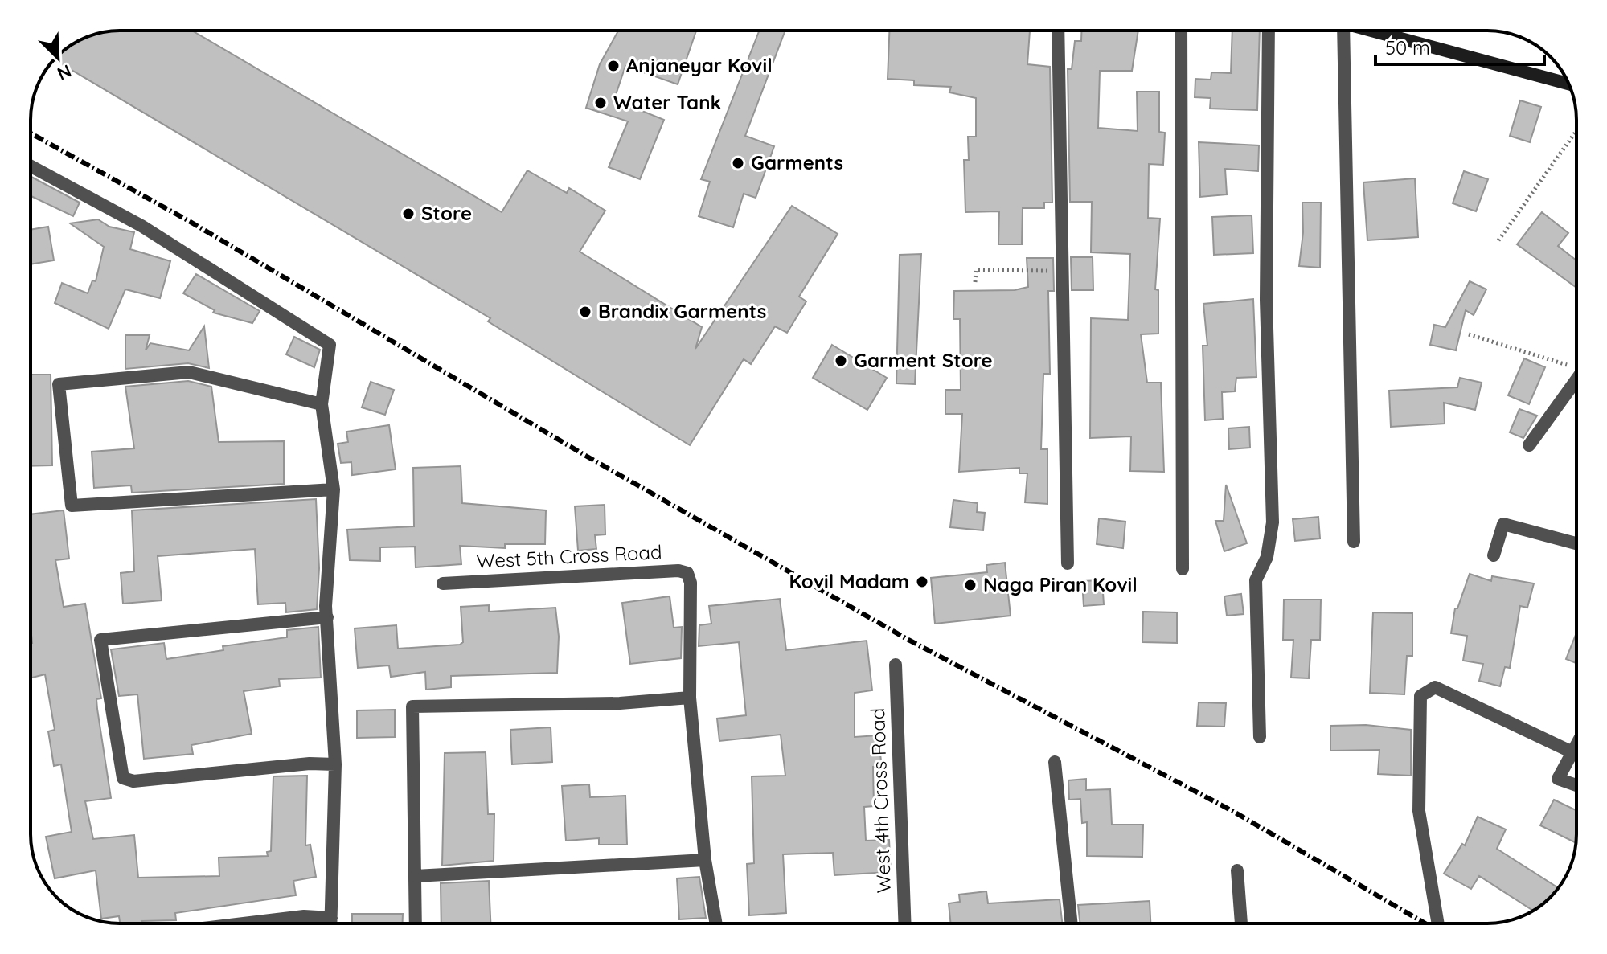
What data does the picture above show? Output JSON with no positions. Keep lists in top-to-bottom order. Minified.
{"streets":{"street":["West 5th Cross Road","West 4th Cross Road"]},"places":["Anjaneyar Kovil","Water Tank","Garments","Store","Brandix Garments","Garment Store","Kovil Madam","Naga Piran Kovil"],"scale_bar":"50 m","north":"bottom right"}
